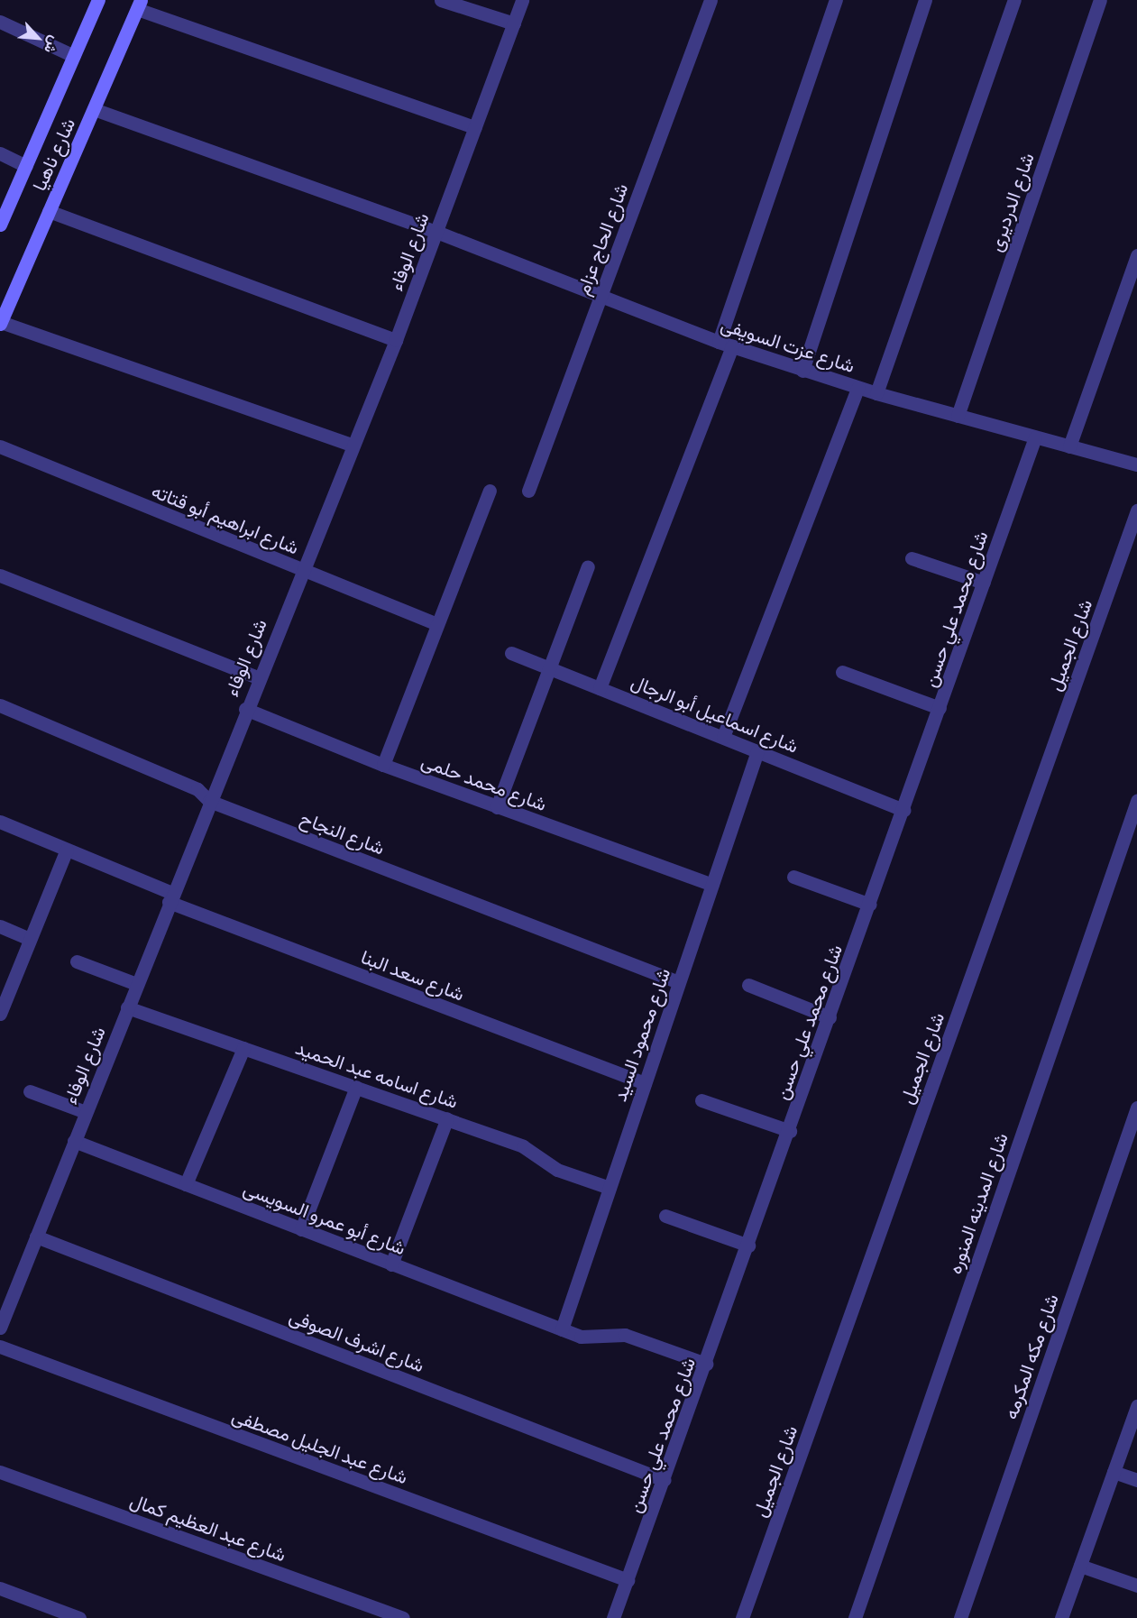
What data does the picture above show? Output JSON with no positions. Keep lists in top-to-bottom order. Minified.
{"streets":{"main road":["شارع ناهيا"],"street":["شارع الدرديرى","شارع الحاج عزام","شارع الوفاء","شارع عزت السويفى","شارع ابراهيم أبو قتاته","شارع محمد علي حسن","شارع الجميل","شارع اسماعيل أبو الرجال","شارع محمد حلمى","شارع النجاح","شارع سعد البنا","شارع محمود السيد","شارع اسامه عبد الحميد","شارع المدينه المنوره","شارع أبو عمرو السويسى","شارع اشرف الصوفى","شارع مكه المكرمه","شارع عبد الجليل مصطفى","شارع عبد العظيم كمال"]},"crossings":[["شارع ناهيا","شارع عزت السويفى"],["شارع الدرديرى","شارع عزت السويفى"],["شارع الحاج عزام","شارع عزت السويفى"],["شارع الوفاء","شارع عزت السويفى"],["شارع الوفاء","شارع ابراهيم أبو قتاته"],["شارع الوفاء","شارع محمد حلمى"],["شارع الوفاء","شارع النجاح"],["شارع الوفاء","شارع سعد البنا"],["شارع الوفاء","شارع اسامه عبد الحميد"],["شارع الوفاء","شارع أبو عمرو السويسى"],["شارع الوفاء","شارع اشرف الصوفى"],["شارع عزت السويفى","شارع محمد علي حسن"],["شارع محمد علي حسن","شارع اسماعيل أبو الرجال"],["شارع محمد علي حسن","شارع أبو عمرو السويسى"],["شارع محمد علي حسن","شارع اشرف الصوفى"],["شارع محمد علي حسن","شارع عبد الجليل مصطفى"],["شارع اسماعيل أبو الرجال","شارع محمود السيد"],["شارع محمد حلمى","شارع محمود السيد"],["شارع النجاح","شارع محمود السيد"],["شارع سعد البنا","شارع محمود السيد"],["شارع محمود السيد","شارع اسامه عبد الحميد"],["شارع محمود السيد","شارع أبو عمرو السويسى"]],"north":"bottom right"}
